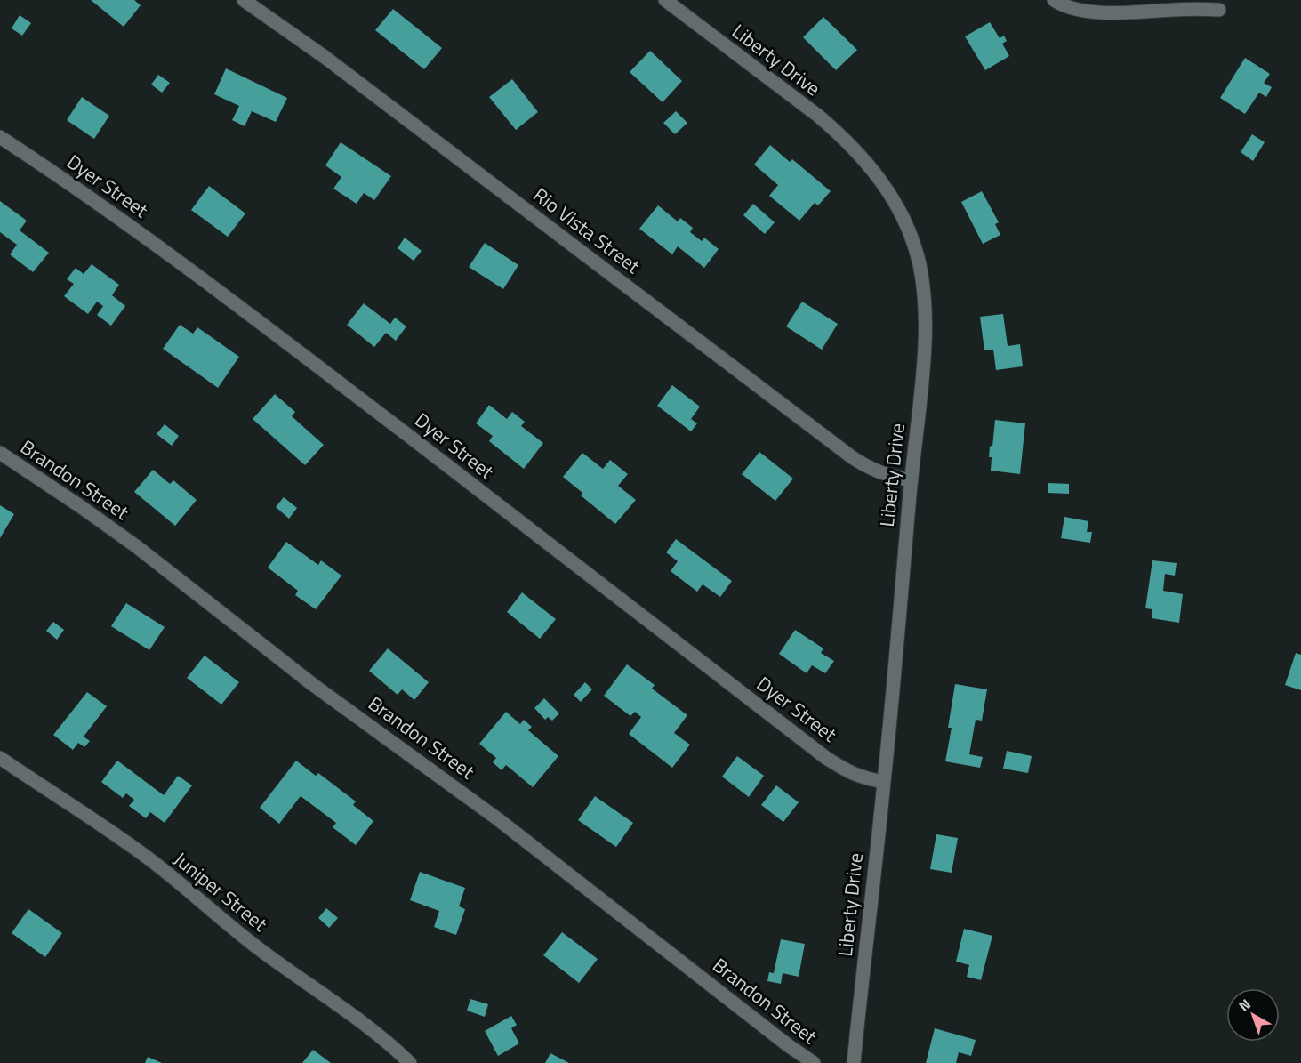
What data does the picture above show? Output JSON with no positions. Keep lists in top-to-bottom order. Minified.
{"streets":{"street":["Liberty Drive","Dyer Street","Rio Vista Street","Brandon Street","Juniper Street"]},"crossings":[["Liberty Drive","Dyer Street"],["Liberty Drive","Rio Vista Street"]],"north":"top left"}
